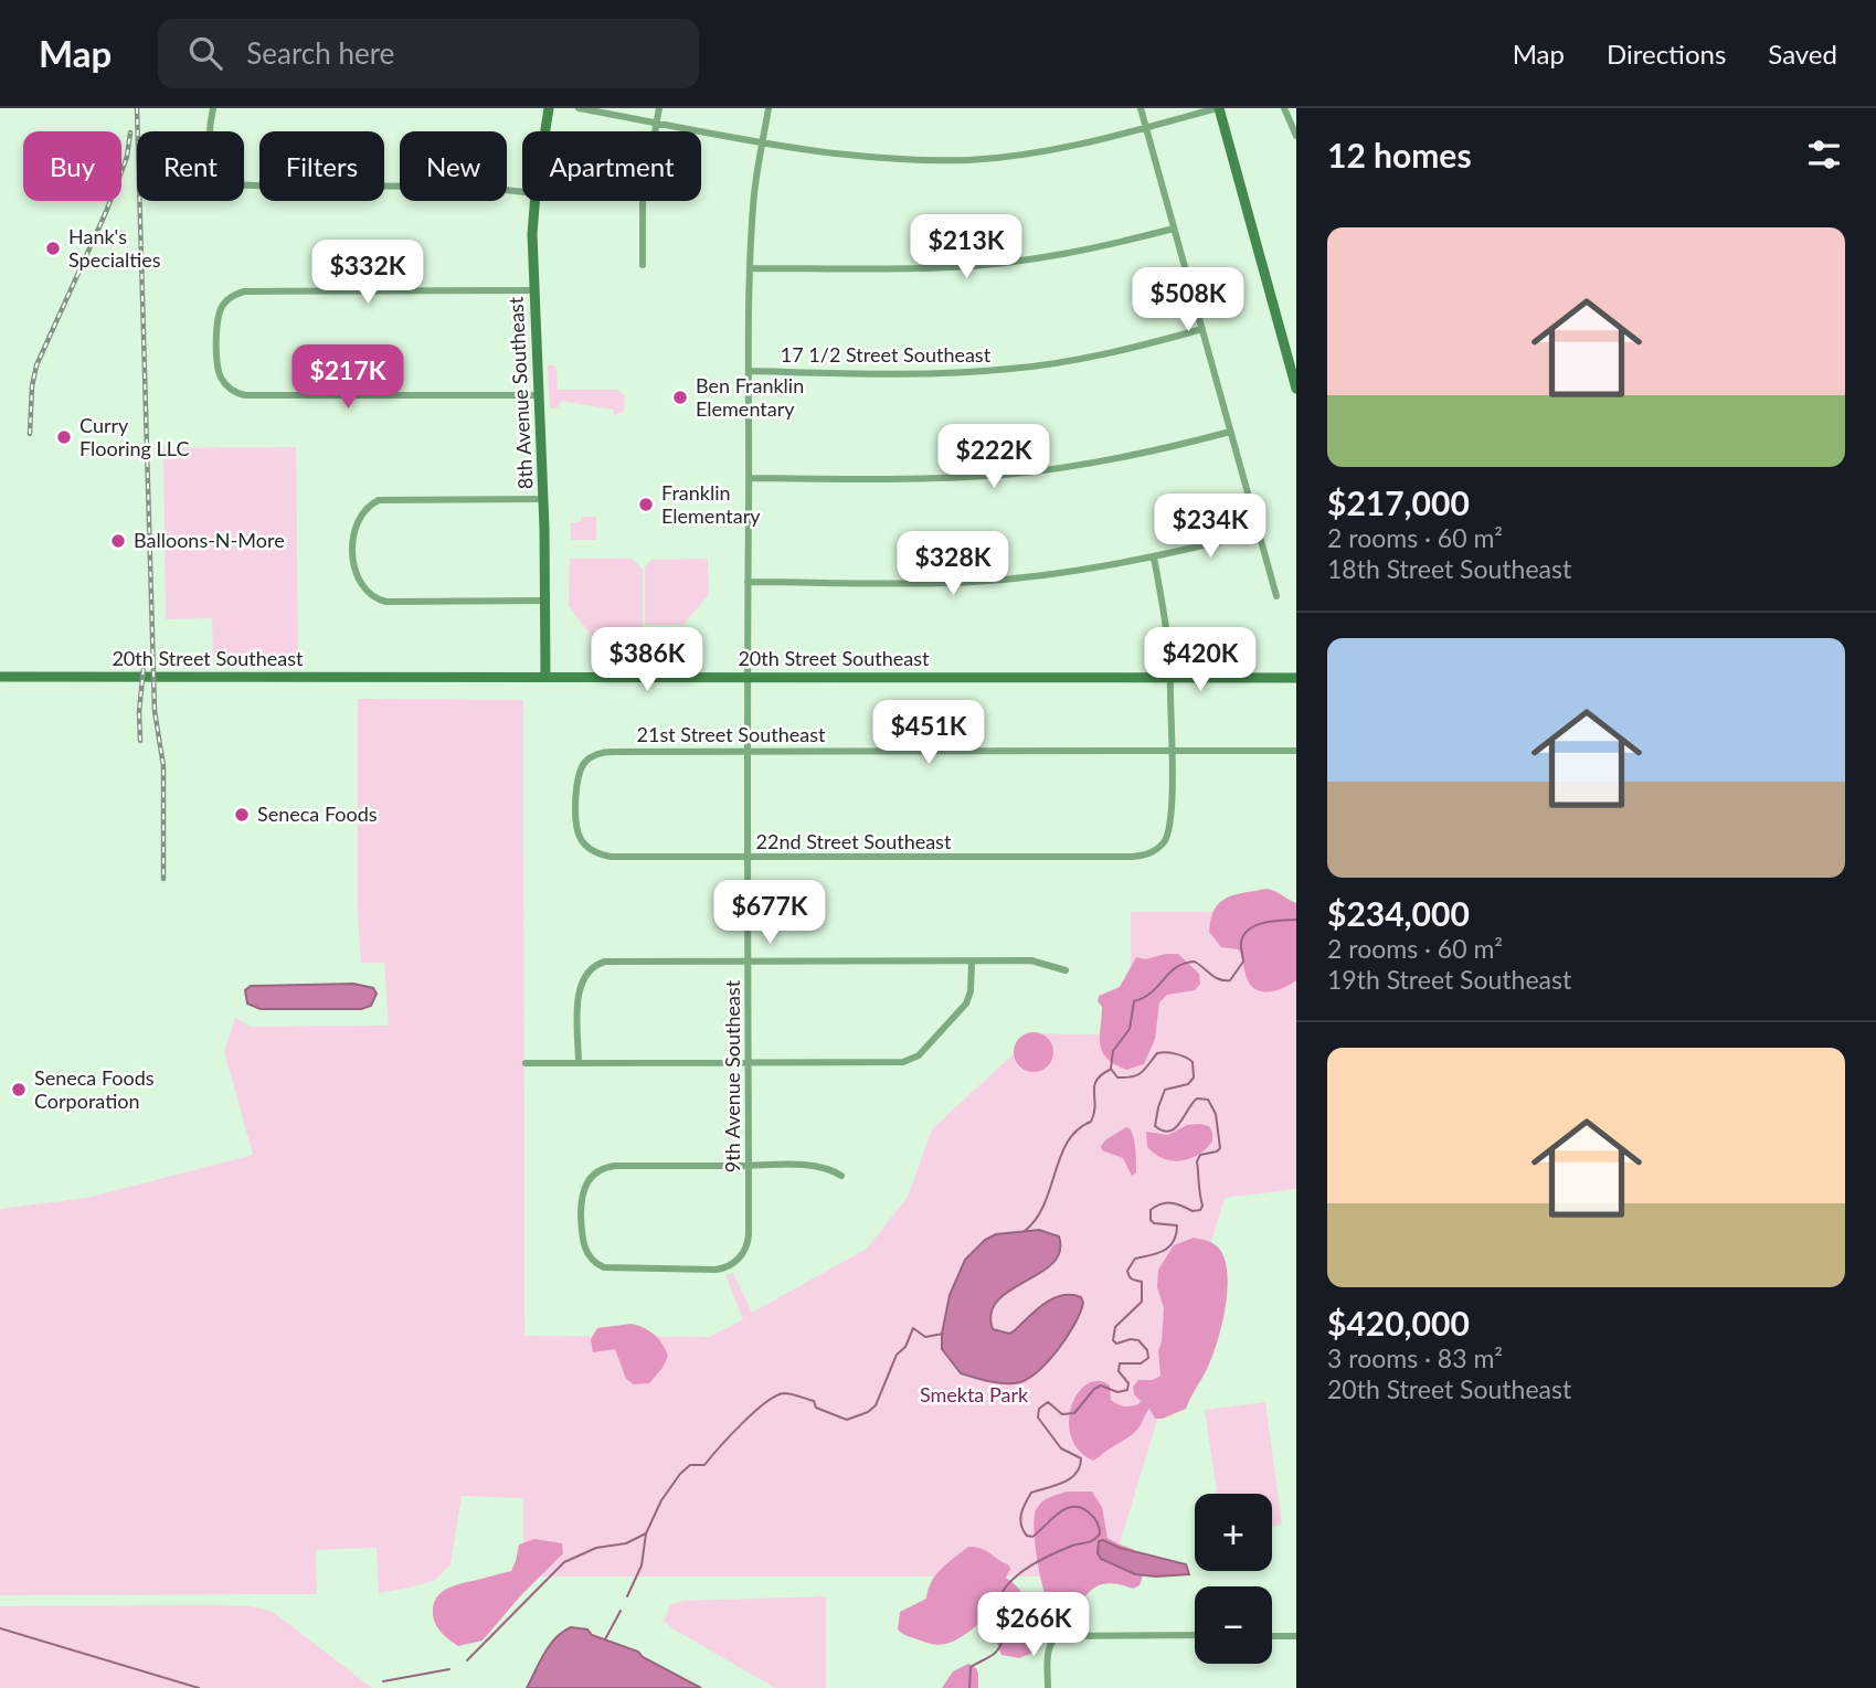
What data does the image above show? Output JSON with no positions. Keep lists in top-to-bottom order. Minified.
{"streets":{"street":["17 1/2 Street Southeast","8th Avenue Southeast","20th Street Southeast","21st Street Southeast","22nd Street Southeast","9th Avenue Southeast"]},"crossings":[["17 1/2 Street Southeast","9th Avenue Southeast"],["8th Avenue Southeast","20th Street Southeast"],["20th Street Southeast","9th Avenue Southeast"],["21st Street Southeast","22nd Street Southeast"],["21st Street Southeast","9th Avenue Southeast"],["22nd Street Southeast","9th Avenue Southeast"]],"parks":["Smekta Park"],"places":["Hank's Specialties","Ben Franklin Elementary","Curry Flooring LLC","Franklin Elementary","Balloons-N-More","Seneca Foods","Seneca Foods Corporation"],"page":{"header":"Map","search":"Search here","nav":["Map","Directions","Saved"],"heading":"12 homes","chip":["Buy","Rent","Filters","New","Apartment"],"list":[{"name":"$217,000","note":"2 rooms · 60 m² · 18th Street Southeast"},{"name":"$234,000","note":"2 rooms · 60 m² · 19th Street Southeast"},{"name":"$420,000","note":"3 rooms · 83 m² · 20th Street Southeast"}],"price":["$213K","$332K","$508K","$217K","$222K","$234K","$328K","$386K","$420K","$451K","$677K","$266K"],"map_buttons":["+","−"]}}
